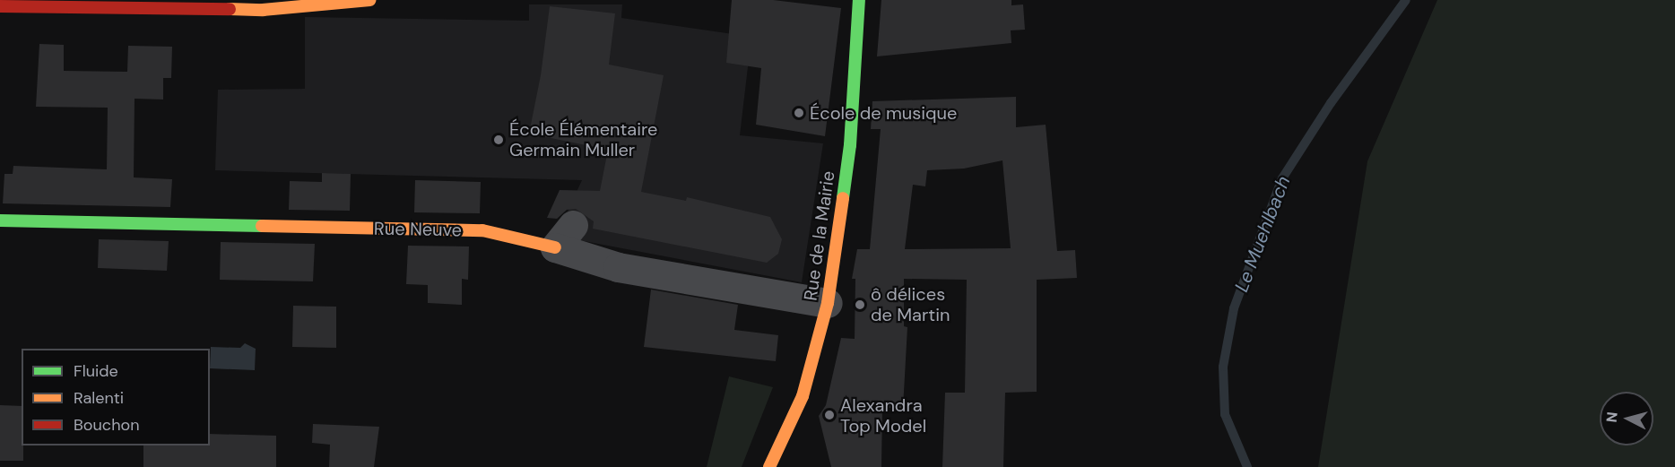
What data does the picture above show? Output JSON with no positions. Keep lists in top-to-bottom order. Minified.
{"streets":{"street":["Rue Neuve","Rue de la Mairie"]},"crossings":[["Rue Neuve","Rue de la Mairie"]],"water":["Le Muehlbach"],"places":["École de musique","École Élémentaire Germain Muller","ô délices de Martin","Alexandra Top Model"],"legend":["Fluide","Ralenti","Bouchon"],"north":"left"}
